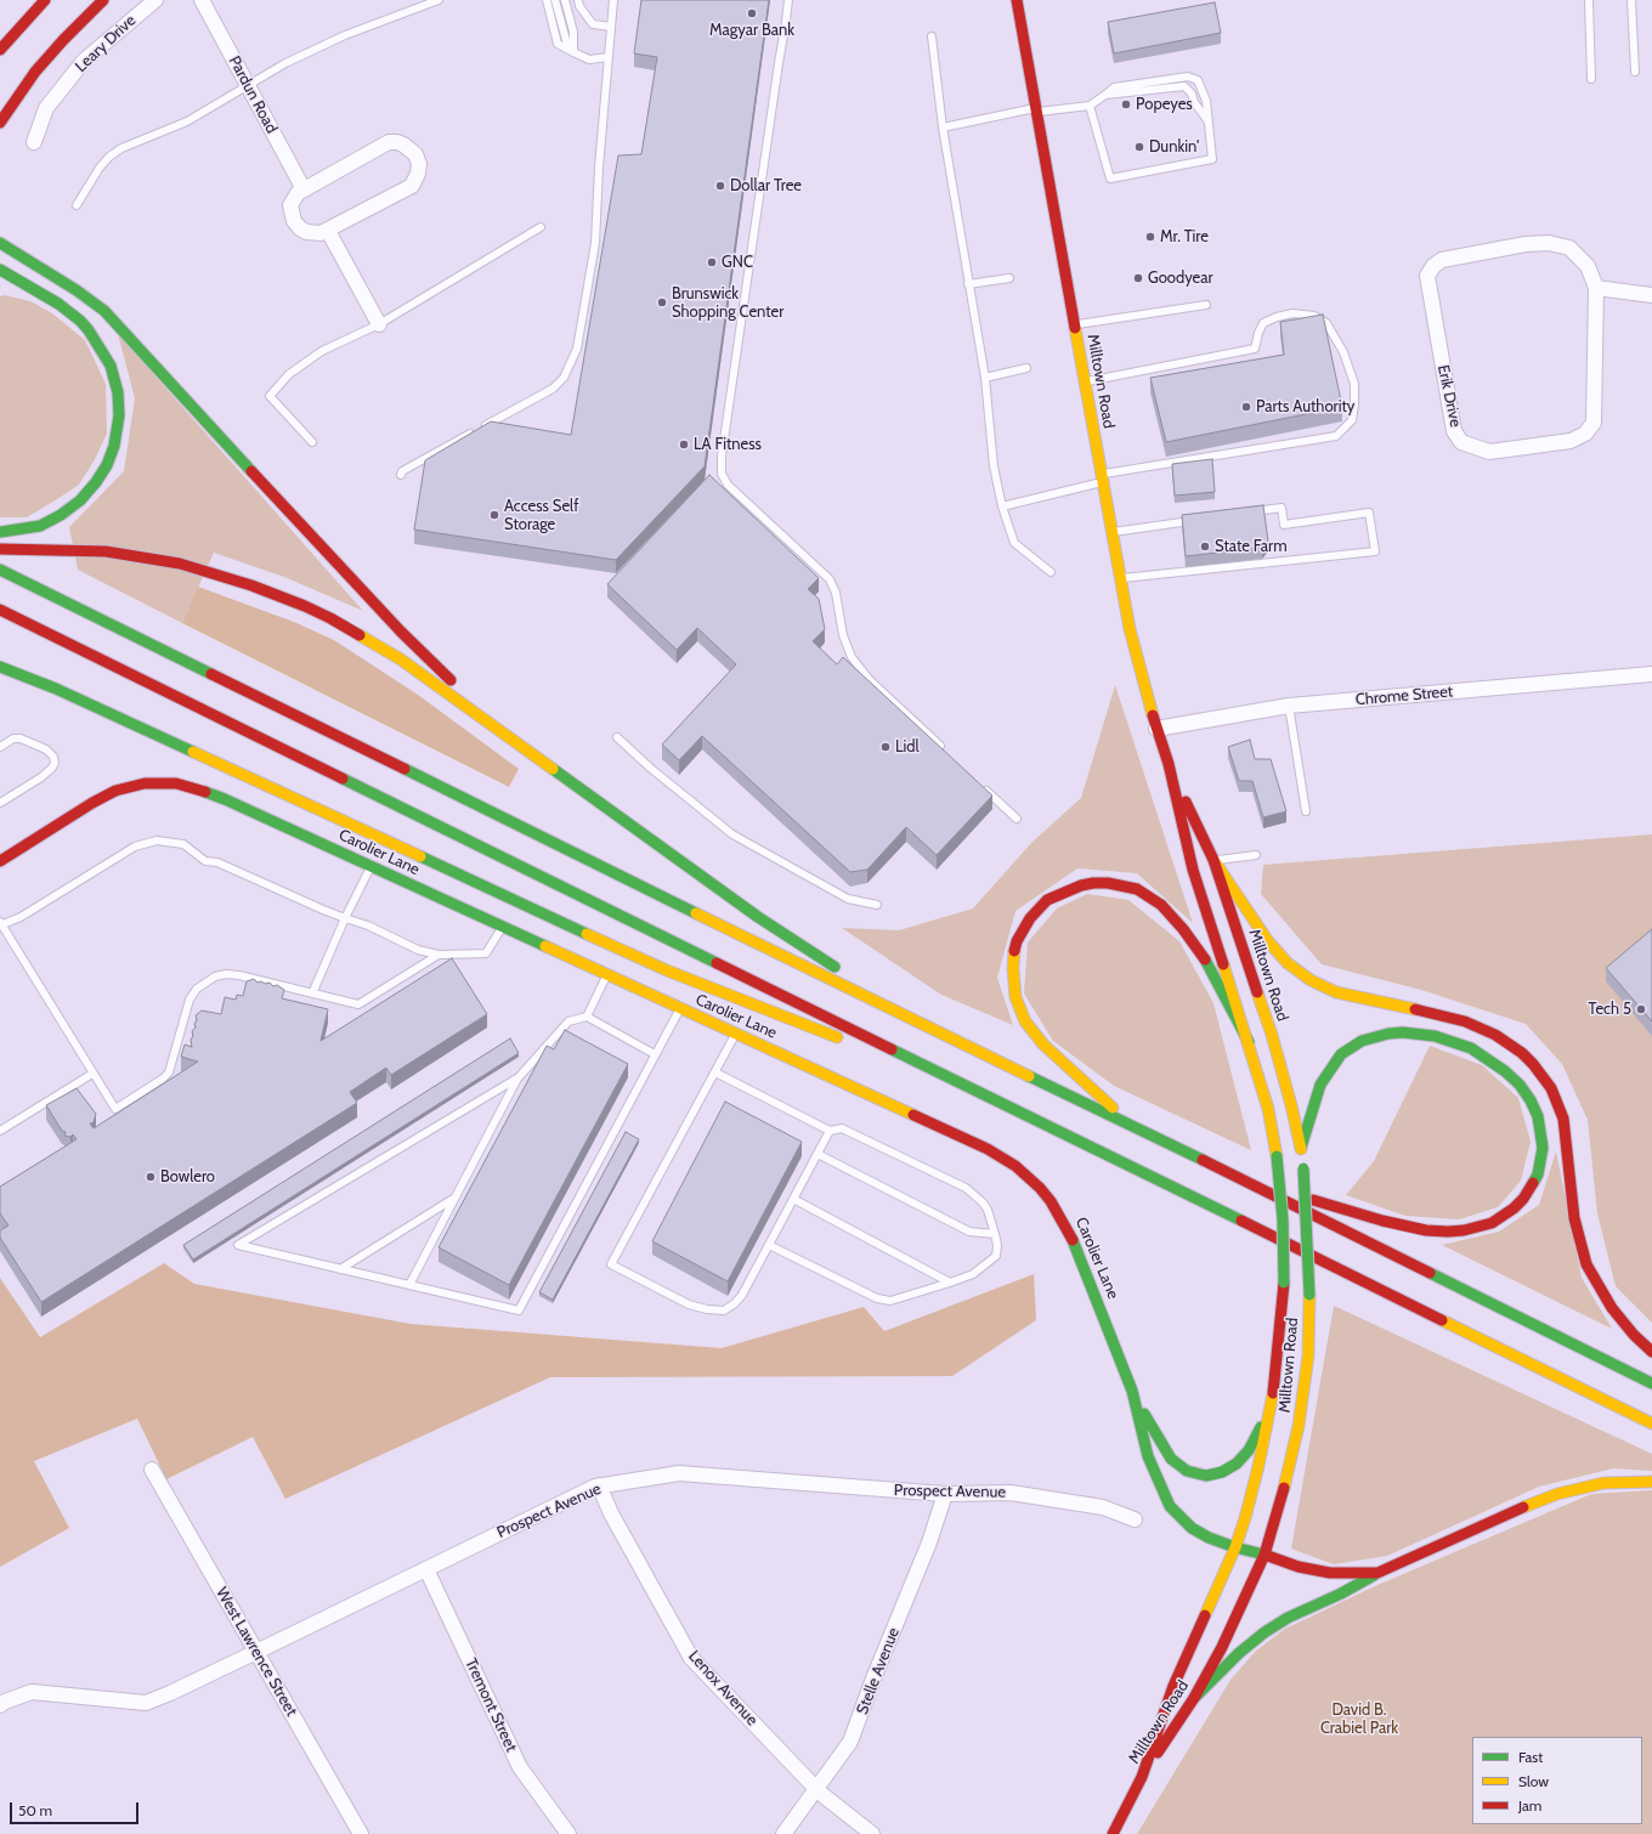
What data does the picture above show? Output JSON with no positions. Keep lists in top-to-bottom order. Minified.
{"streets":{"main road":["Milltown Road","Carolier Lane"],"street":["Leary Drive","Pardun Road","Erik Drive","Chrome Street","Prospect Avenue","West Lawrence Street","Stelle Avenue","Lenox Avenue","Tremont Street"]},"crossings":[["Milltown Road","Chrome Street"],["Milltown Road","Carolier Lane"],["Prospect Avenue","West Lawrence Street"],["Prospect Avenue","Stelle Avenue"],["Prospect Avenue","Lenox Avenue"],["Prospect Avenue","Tremont Street"],["Stelle Avenue","Lenox Avenue"]],"parks":["David B. Crabiel Park"],"places":["Magyar Bank","Popeyes","Dunkin'","Dollar Tree","Mr. Tire","GNC","Goodyear","Brunswick Shopping Center","Parts Authority","LA Fitness","Access Self Storage","State Farm","Lidl","Tech 5","Bowlero"],"legend":["Fast","Slow","Jam"],"scale_bar":"50 m"}
